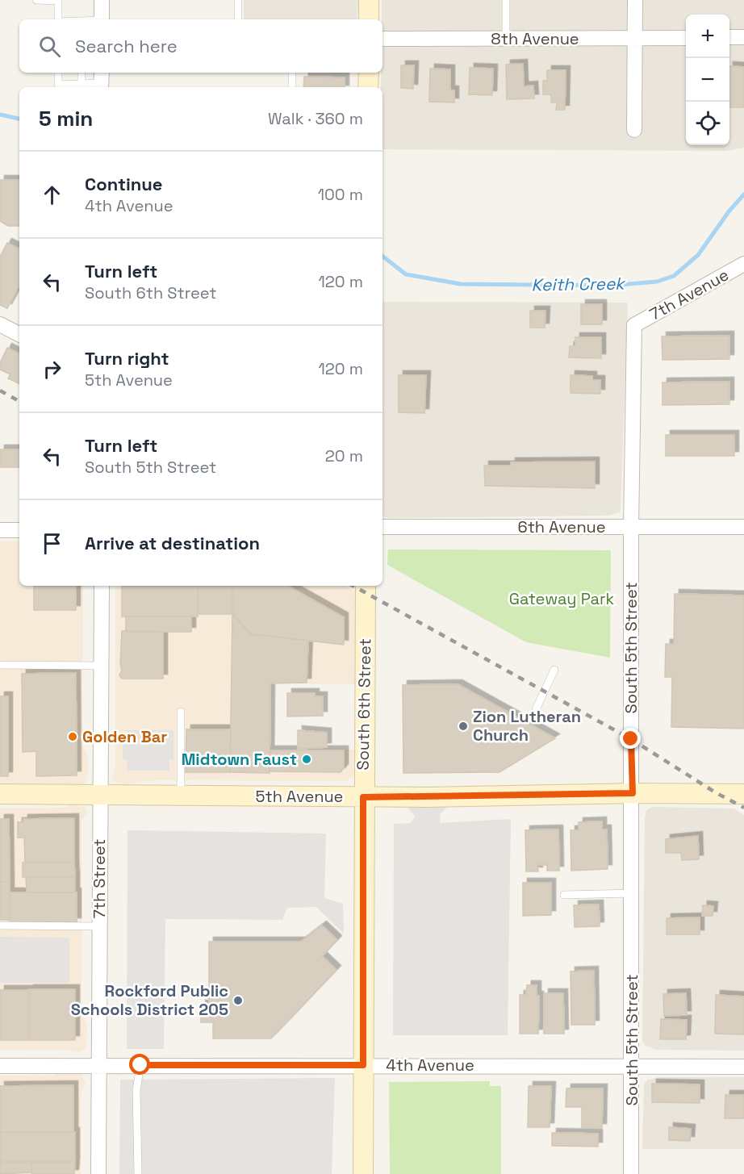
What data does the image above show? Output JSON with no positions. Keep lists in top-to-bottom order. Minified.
{"streets":{"main road":["South 6th Street","5th Avenue"],"street":["8th Avenue","7th Avenue","6th Avenue","South 5th Street","7th Street","4th Avenue"]},"crossings":[["7th Avenue","South 5th Street"],["6th Avenue","South 5th Street"],["South 5th Street","5th Avenue"],["South 5th Street","4th Avenue"],["South 6th Street","5th Avenue"],["South 6th Street","4th Avenue"],["5th Avenue","7th Street"],["7th Street","4th Avenue"]],"water":["Keith Creek"],"parks":["Gateway Park"],"places":["Zion Lutheran Church","Golden Bar","Midtown Faust","Rockford Public Schools District 205"],"page":{"map_buttons":["+","−"],"search":"Search here","heading":["5 min","Walk · 360 m"],"list":[["Continue","4th Avenue","100 m"],["Turn left","South 6th Street","120 m"],["Turn right","5th Avenue","120 m"],["Turn left","South 5th Street","20 m"],"Arrive at destination"]}}
